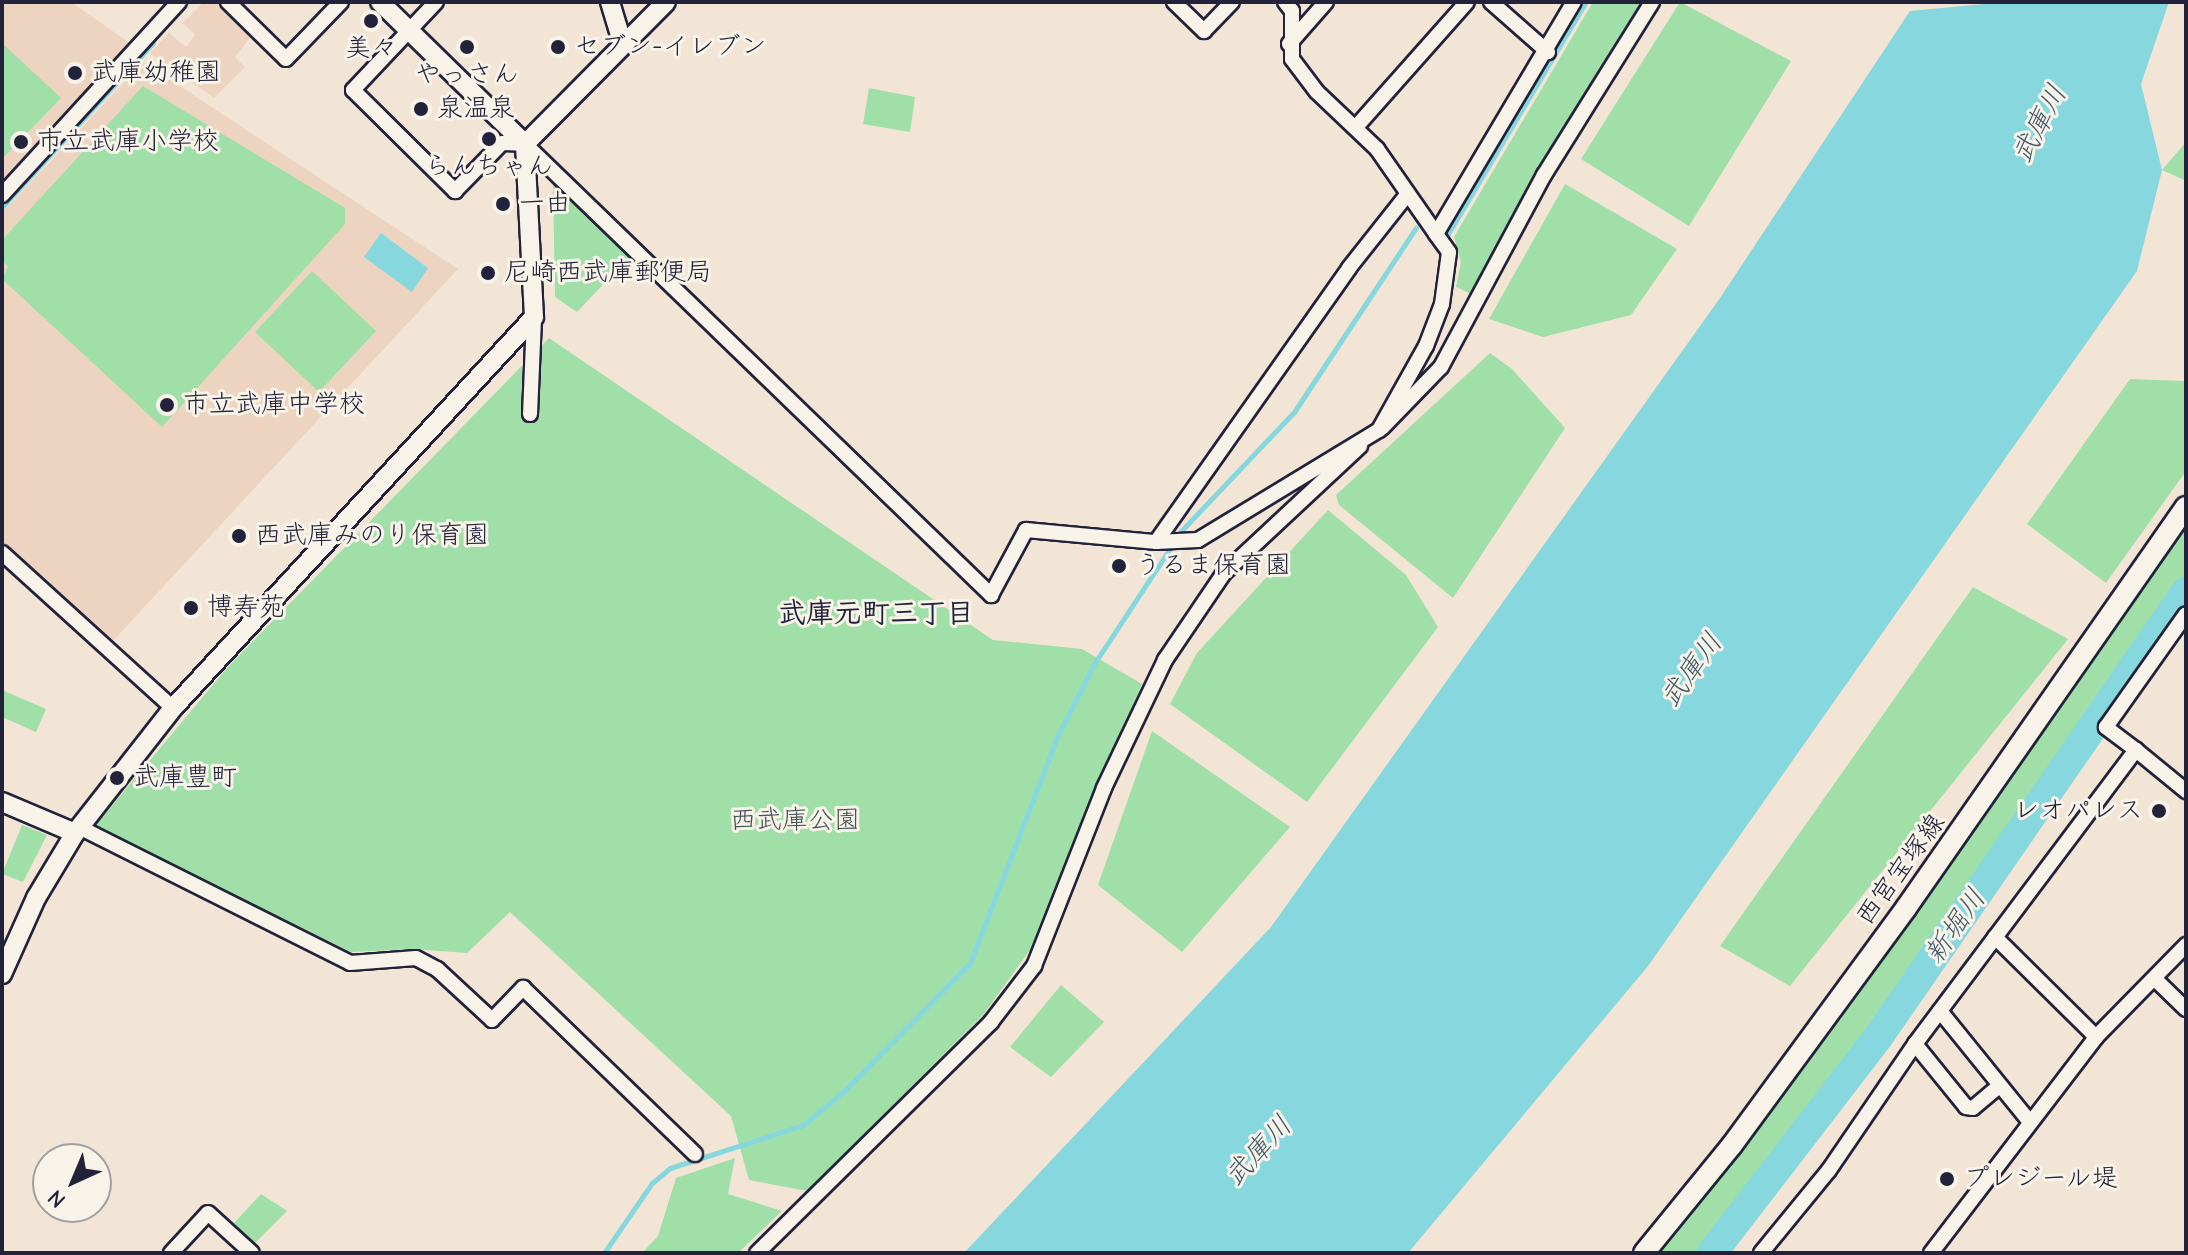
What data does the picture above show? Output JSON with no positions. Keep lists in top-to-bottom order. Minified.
{"streets":{"main road":["西宮宝塚線"]},"districts":["武庫元町三丁目"],"water":["武庫川","新堀川"],"parks":["西武庫公園"],"places":["美々","やっさん","セブン-イレブン","武庫幼稚園","泉温泉","らんちゃん","市立武庫小学校","一由","尼崎西武庫郵便局","市立武庫中学校","西武庫みのり保育園","うるま保育園","博寿苑","武庫豊町","レオパレス","プレジール堤"],"north":"bottom left"}
